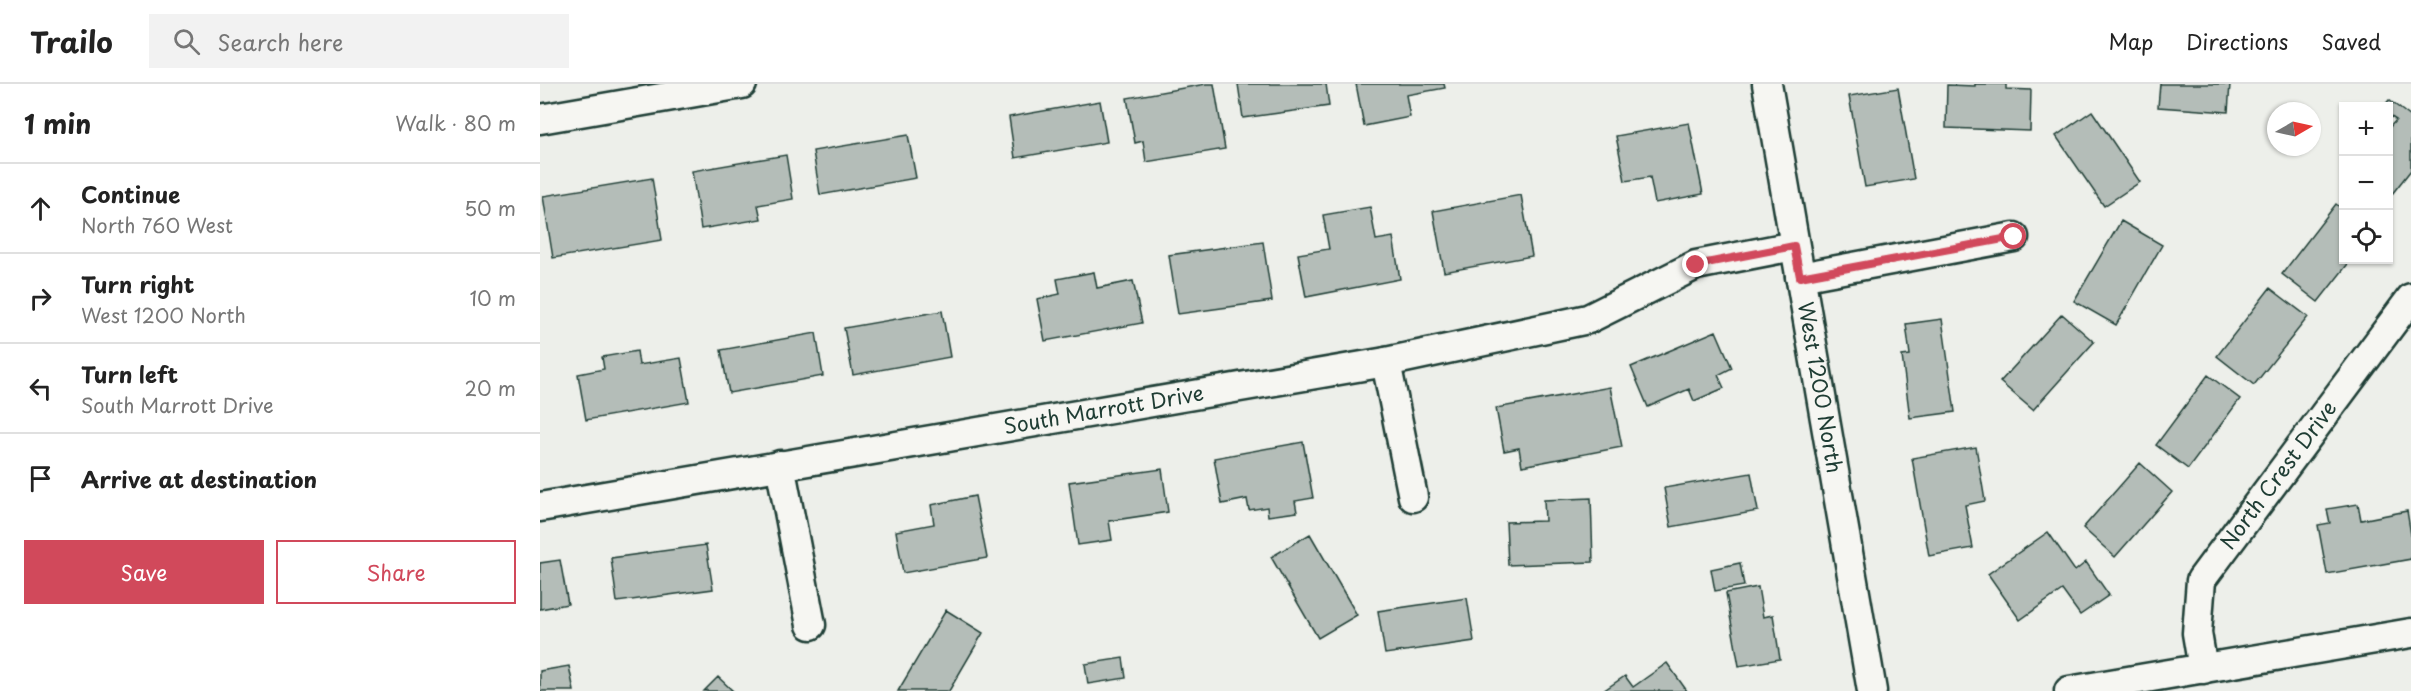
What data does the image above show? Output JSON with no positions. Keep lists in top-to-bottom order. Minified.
{"streets":{"street":["West 1200 North","South Marrott Drive","North Crest Drive"]},"crossings":[["West 1200 North","South Marrott Drive"]],"north":"right","page":{"header":"Trailo","search":"Search here","nav":["Map","Directions","Saved"],"heading":["1 min","Walk · 80 m"],"map_buttons":["+","−"],"list":[["Continue","North 760 West","50 m"],["Turn right","West 1200 North","10 m"],["Turn left","South Marrott Drive","20 m"],"Arrive at destination"],"buttons":["Save","Share"]}}
